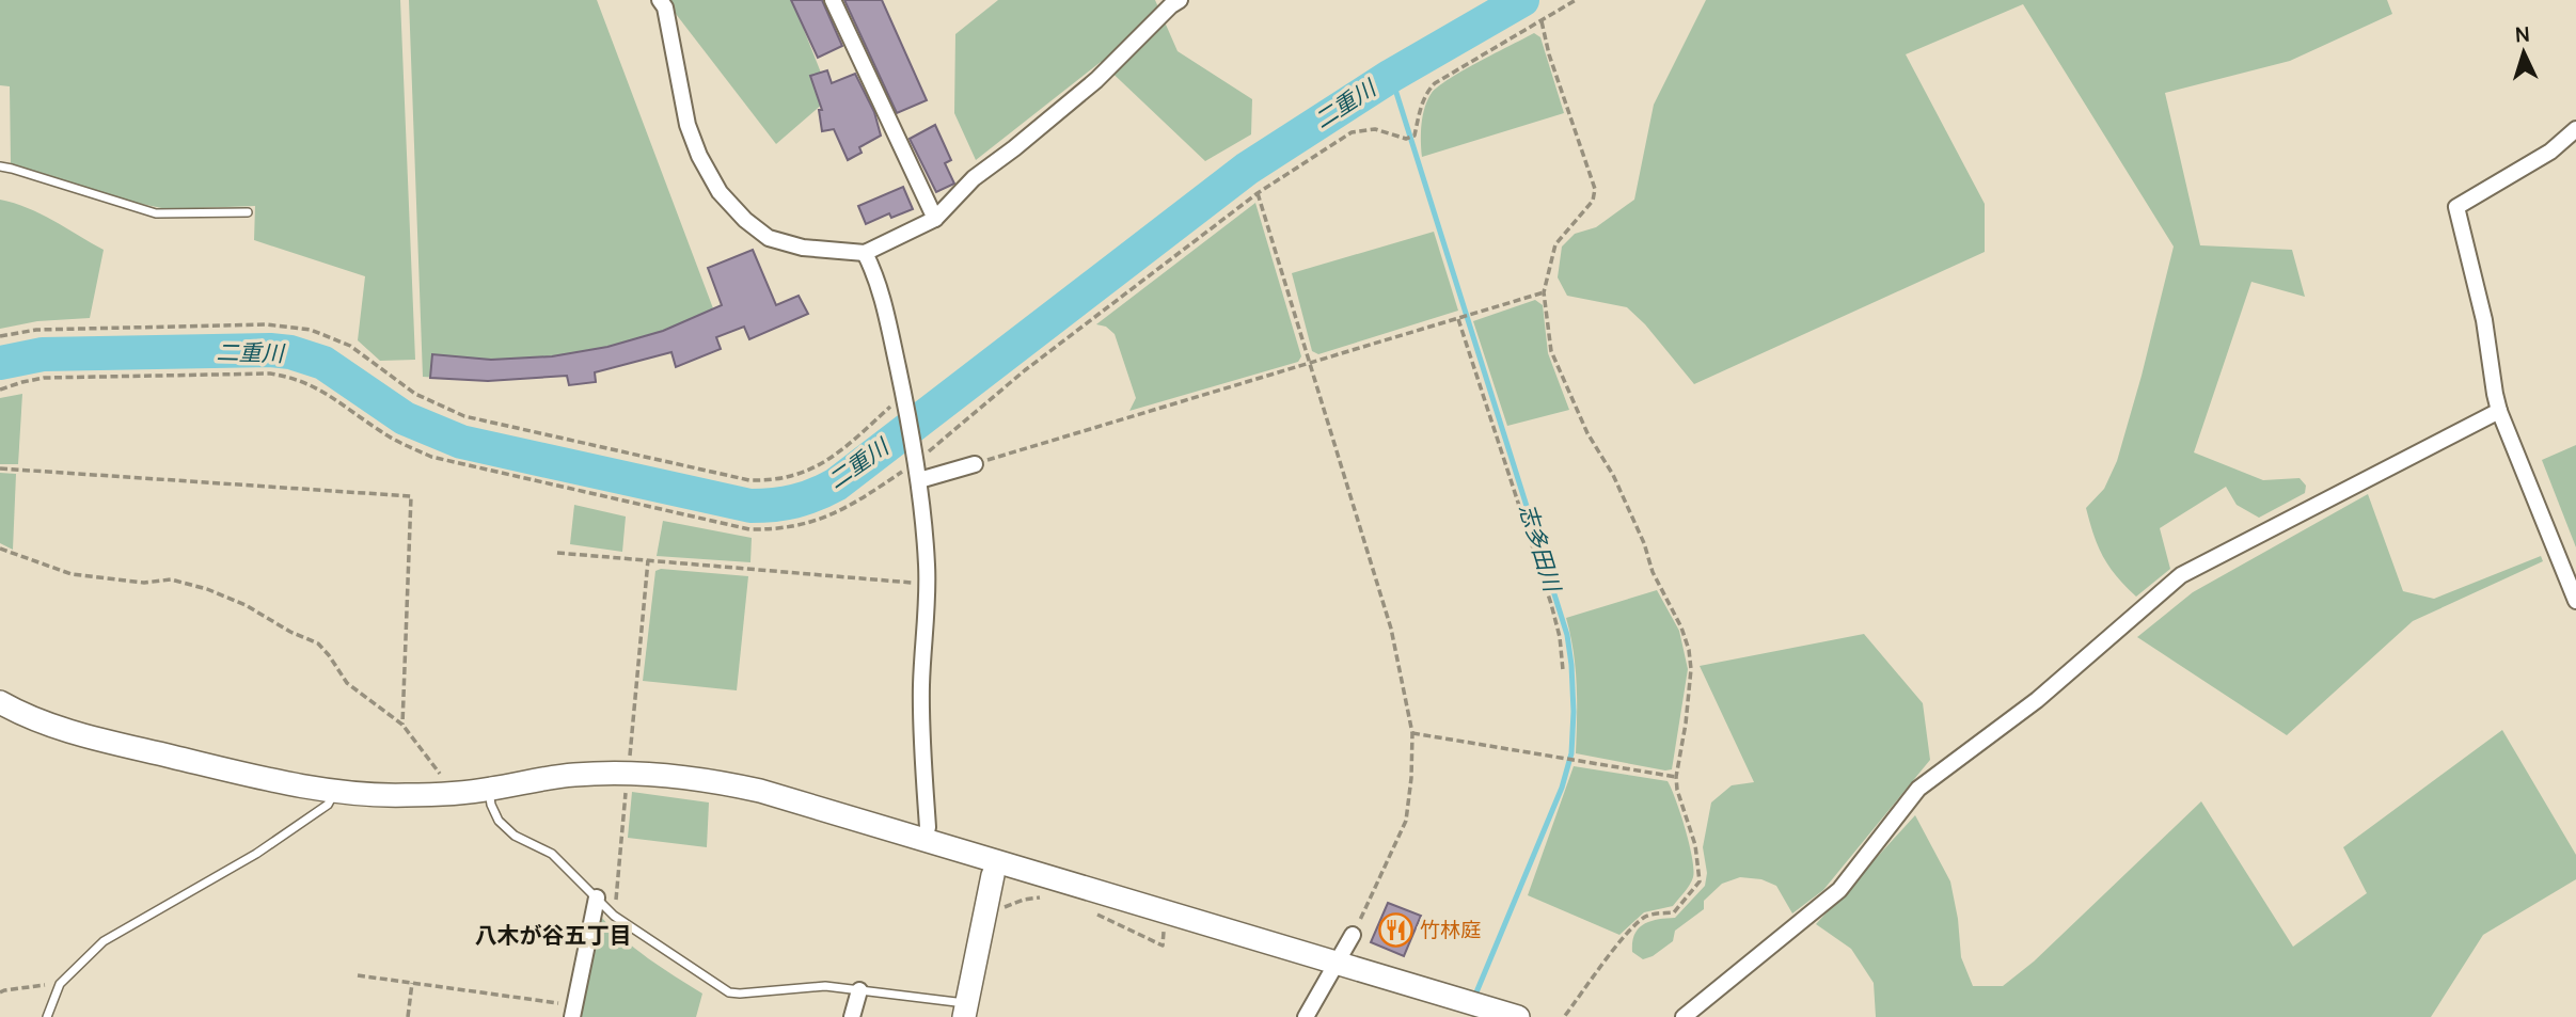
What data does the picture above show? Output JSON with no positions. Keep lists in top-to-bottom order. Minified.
{"districts":["八木が谷五丁目"],"water":["二重川","志多田川"],"places":{"restaurant":["竹林庭"]},"north":"top"}
